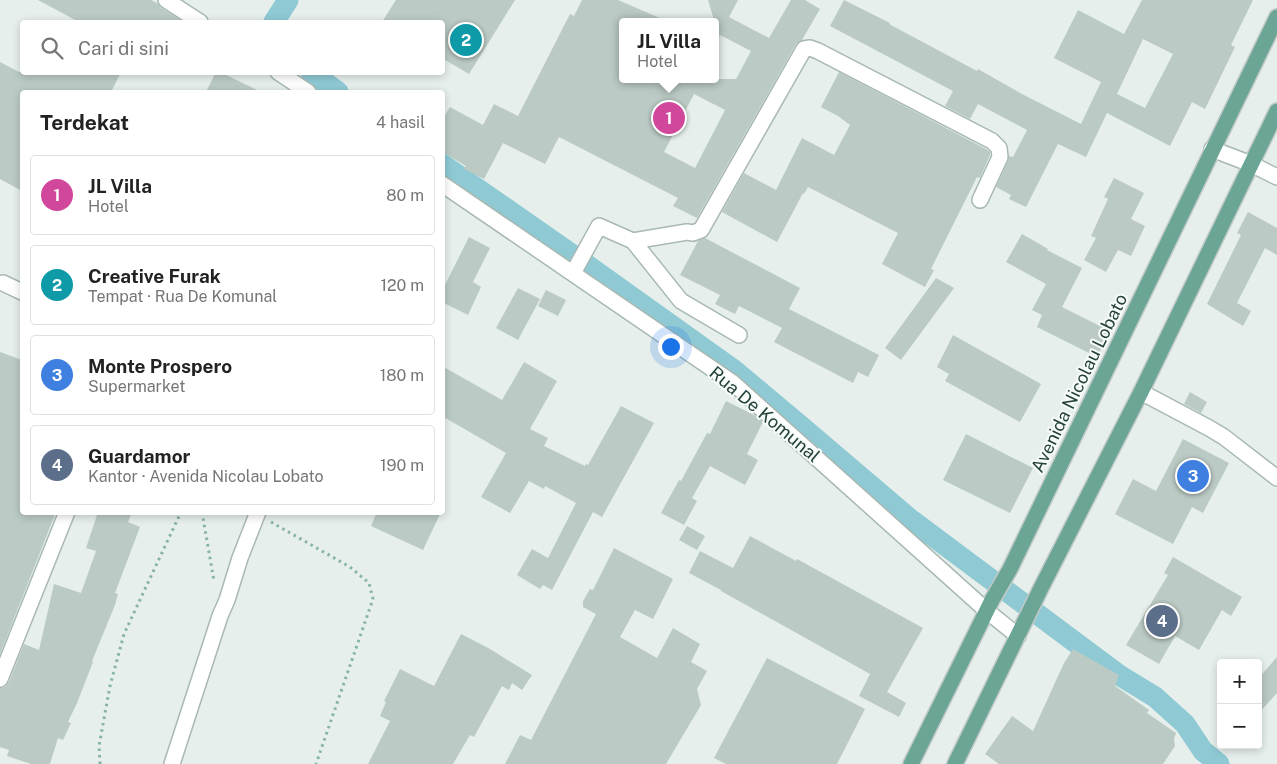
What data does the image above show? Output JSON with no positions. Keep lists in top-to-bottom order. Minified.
{"streets":{"main road":["Avenida Nicolau Lobato"],"street":["Rua De Komunal"]},"crossings":[["Avenida Nicolau Lobato","Rua De Komunal"]],"page":{"popup":["JL Villa","Hotel"],"search":"Cari di sini","pins":["2","1","3","4"],"heading":["Terdekat","4 hasil"],"list":[{"mark":"1","name":"JL Villa","note":"Hotel","value":"80 m"},{"mark":"2","name":"Creative Furak","note":"Tempat · Rua De Komunal","value":"120 m"},{"mark":"3","name":"Monte Prospero","note":"Supermarket","value":"180 m"},{"mark":"4","name":"Guardamor","note":"Kantor · Avenida Nicolau Lobato","value":"190 m"}],"map_buttons":["+","−"]}}
